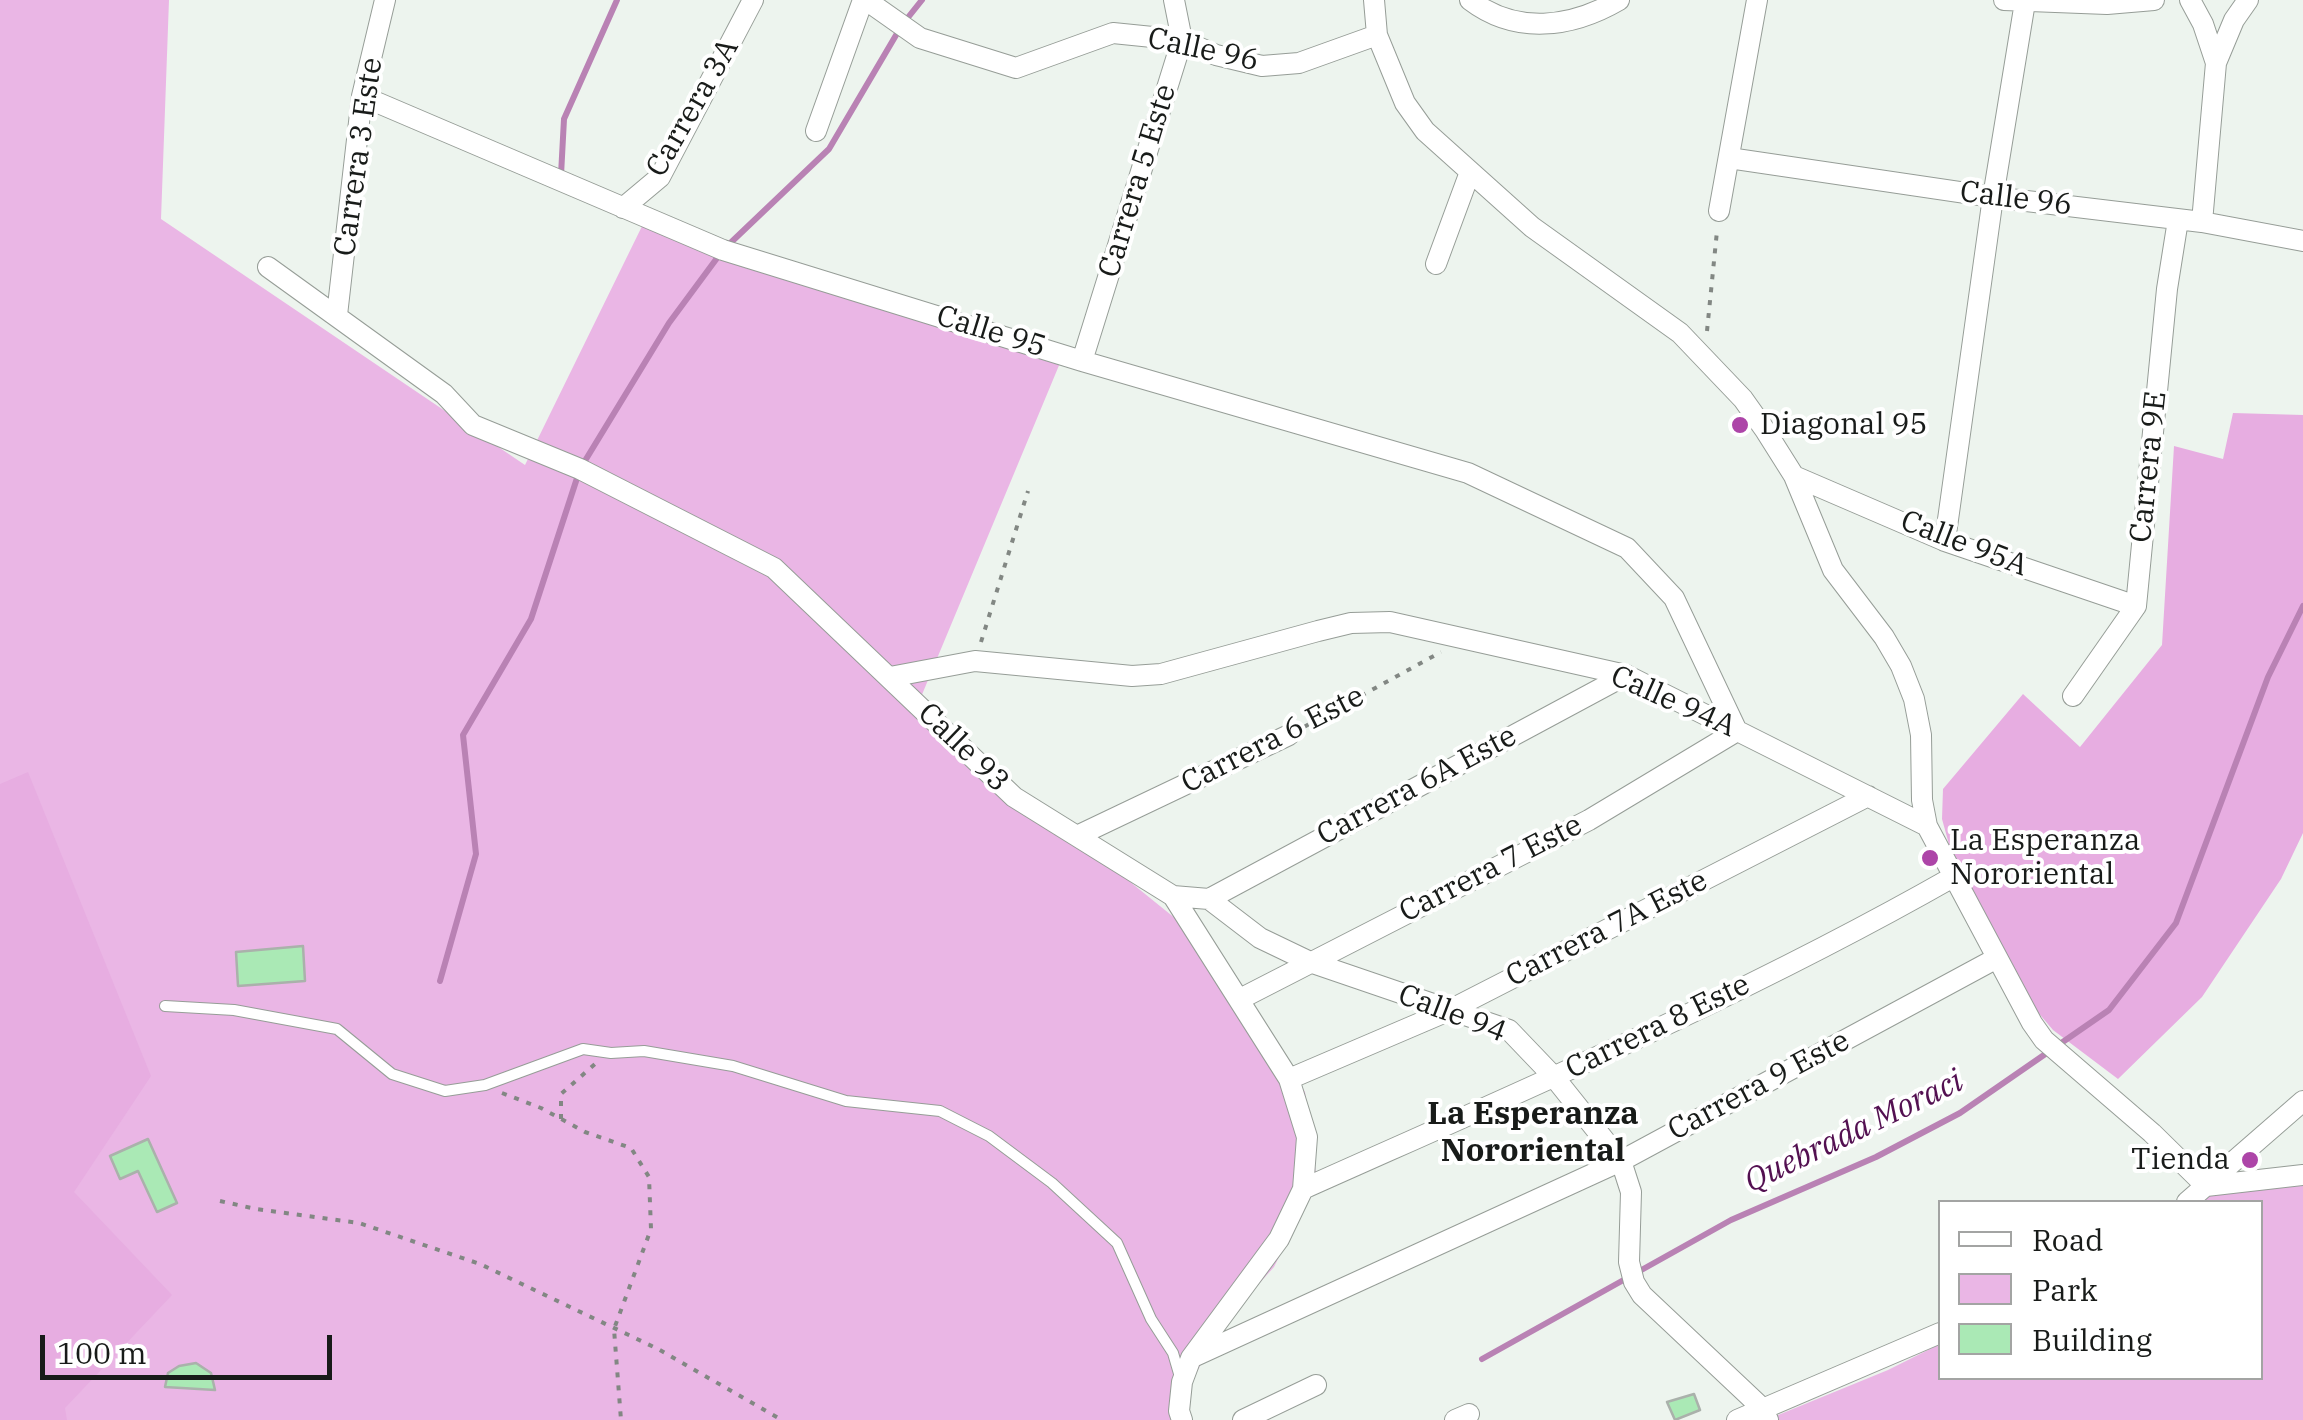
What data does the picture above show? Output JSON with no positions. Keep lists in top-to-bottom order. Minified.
{"streets":{"street":["Calle 96","Carrera 3A","Carrera 3 Este","Carrera 5 Este","Calle 95","Carrera 9E","Calle 95A","Calle 94A","Carrera 6 Este","Calle 93","Carrera 6A Este","Carrera 7 Este","Carrera 7A Este","Calle 94","Carrera 8 Este","Carrera 9 Este"]},"crossings":[["Calle 96","Carrera 5 Este"],["Calle 96","Carrera 9E"],["Carrera 3A","Calle 95"],["Carrera 3 Este","Calle 95"],["Carrera 3 Este","Calle 93"],["Carrera 5 Este","Calle 95"],["Calle 95","Calle 94A"],["Calle 95","Carrera 7 Este"],["Carrera 9E","Calle 95A"],["Calle 94A","Carrera 6 Este"],["Calle 94A","Calle 93"],["Calle 94A","Carrera 6A Este"],["Calle 94A","Carrera 7 Este"],["Calle 94A","Carrera 7A Este"],["Carrera 6 Este","Calle 93"],["Calle 93","Carrera 7 Este"],["Calle 93","Carrera 7A Este"],["Calle 93","Carrera 8 Este"],["Calle 93","Carrera 9 Este"],["Carrera 6A Este","Calle 94"],["Carrera 7 Este","Calle 94"],["Carrera 7A Este","Calle 94"],["Calle 94","Carrera 8 Este"],["Calle 94","Carrera 9 Este"]],"districts":["La Esperanza Nororiental"],"water":["Quebrada Moraci"],"places":["Diagonal 95","La Esperanza Nororiental","Tienda"],"legend":["Road","Park","Building"],"scale_bar":"100 m"}
